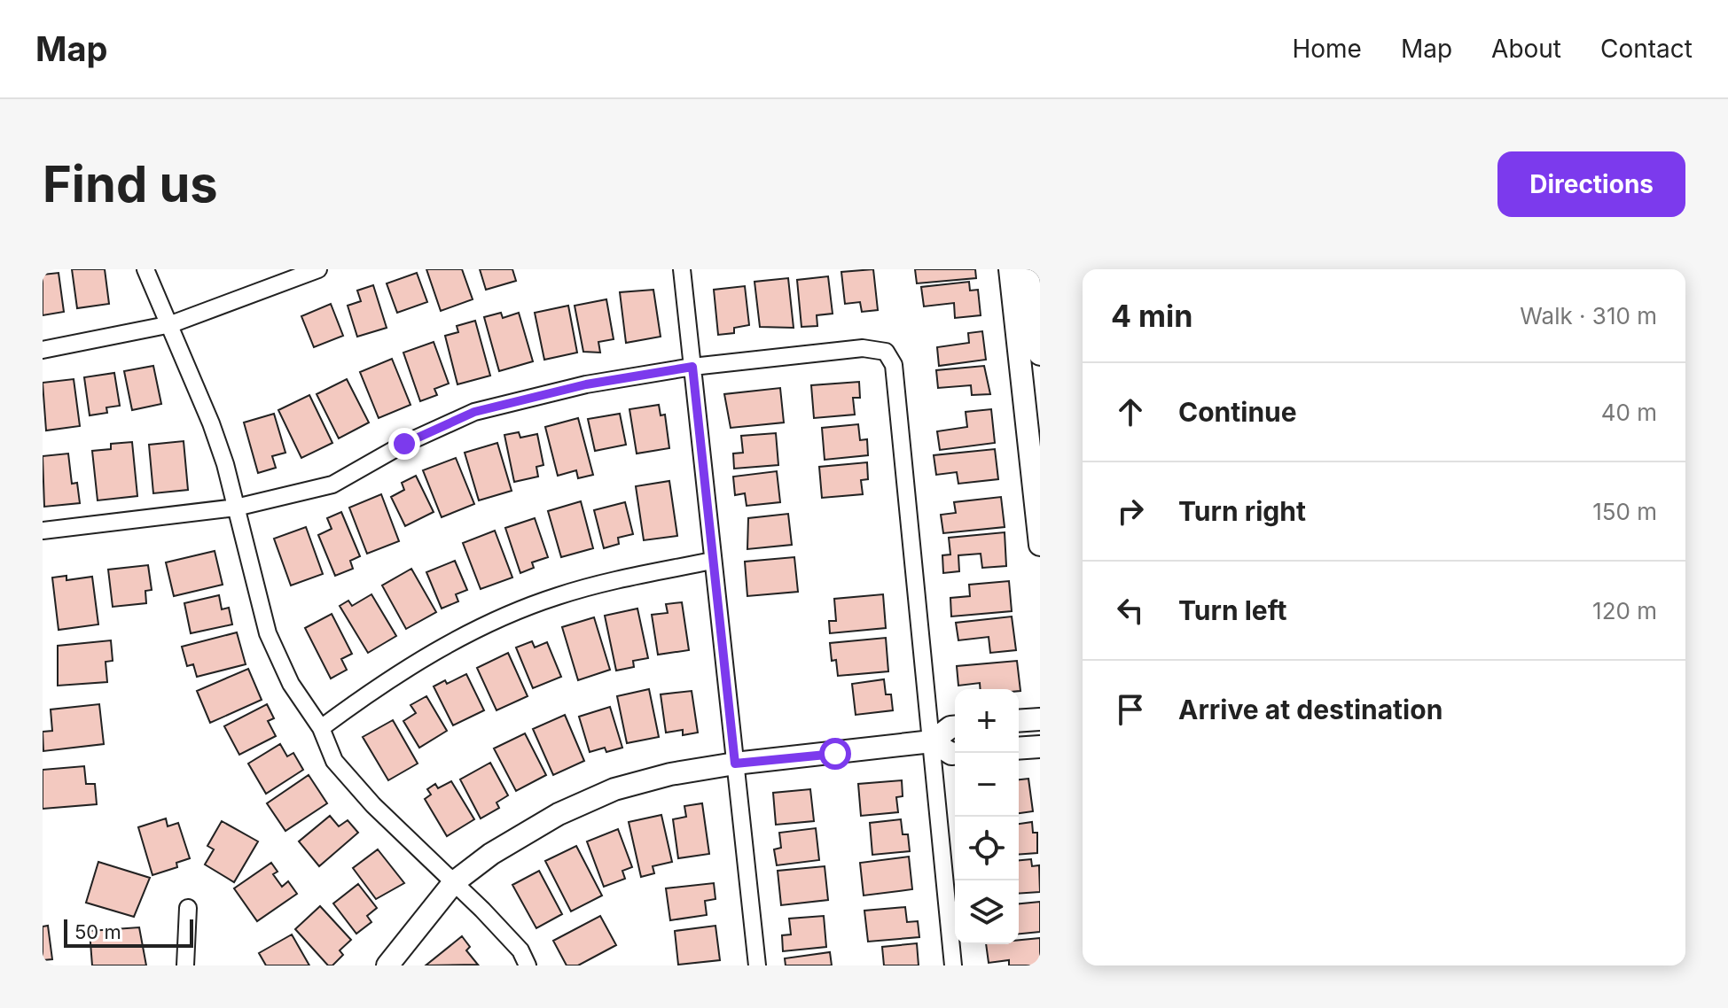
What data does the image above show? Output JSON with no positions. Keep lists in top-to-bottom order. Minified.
{"scale_bar":"50 m","page":{"header":"Map","nav":["Home","Map","About","Contact"],"buttons":"Directions","title":"Find us","heading":["4 min","Walk · 310 m"],"list":[["Continue","40 m"],["Turn right","150 m"],["Turn left","120 m"],"Arrive at destination"],"map_buttons":["+","−"],"scale":"50 m"}}
